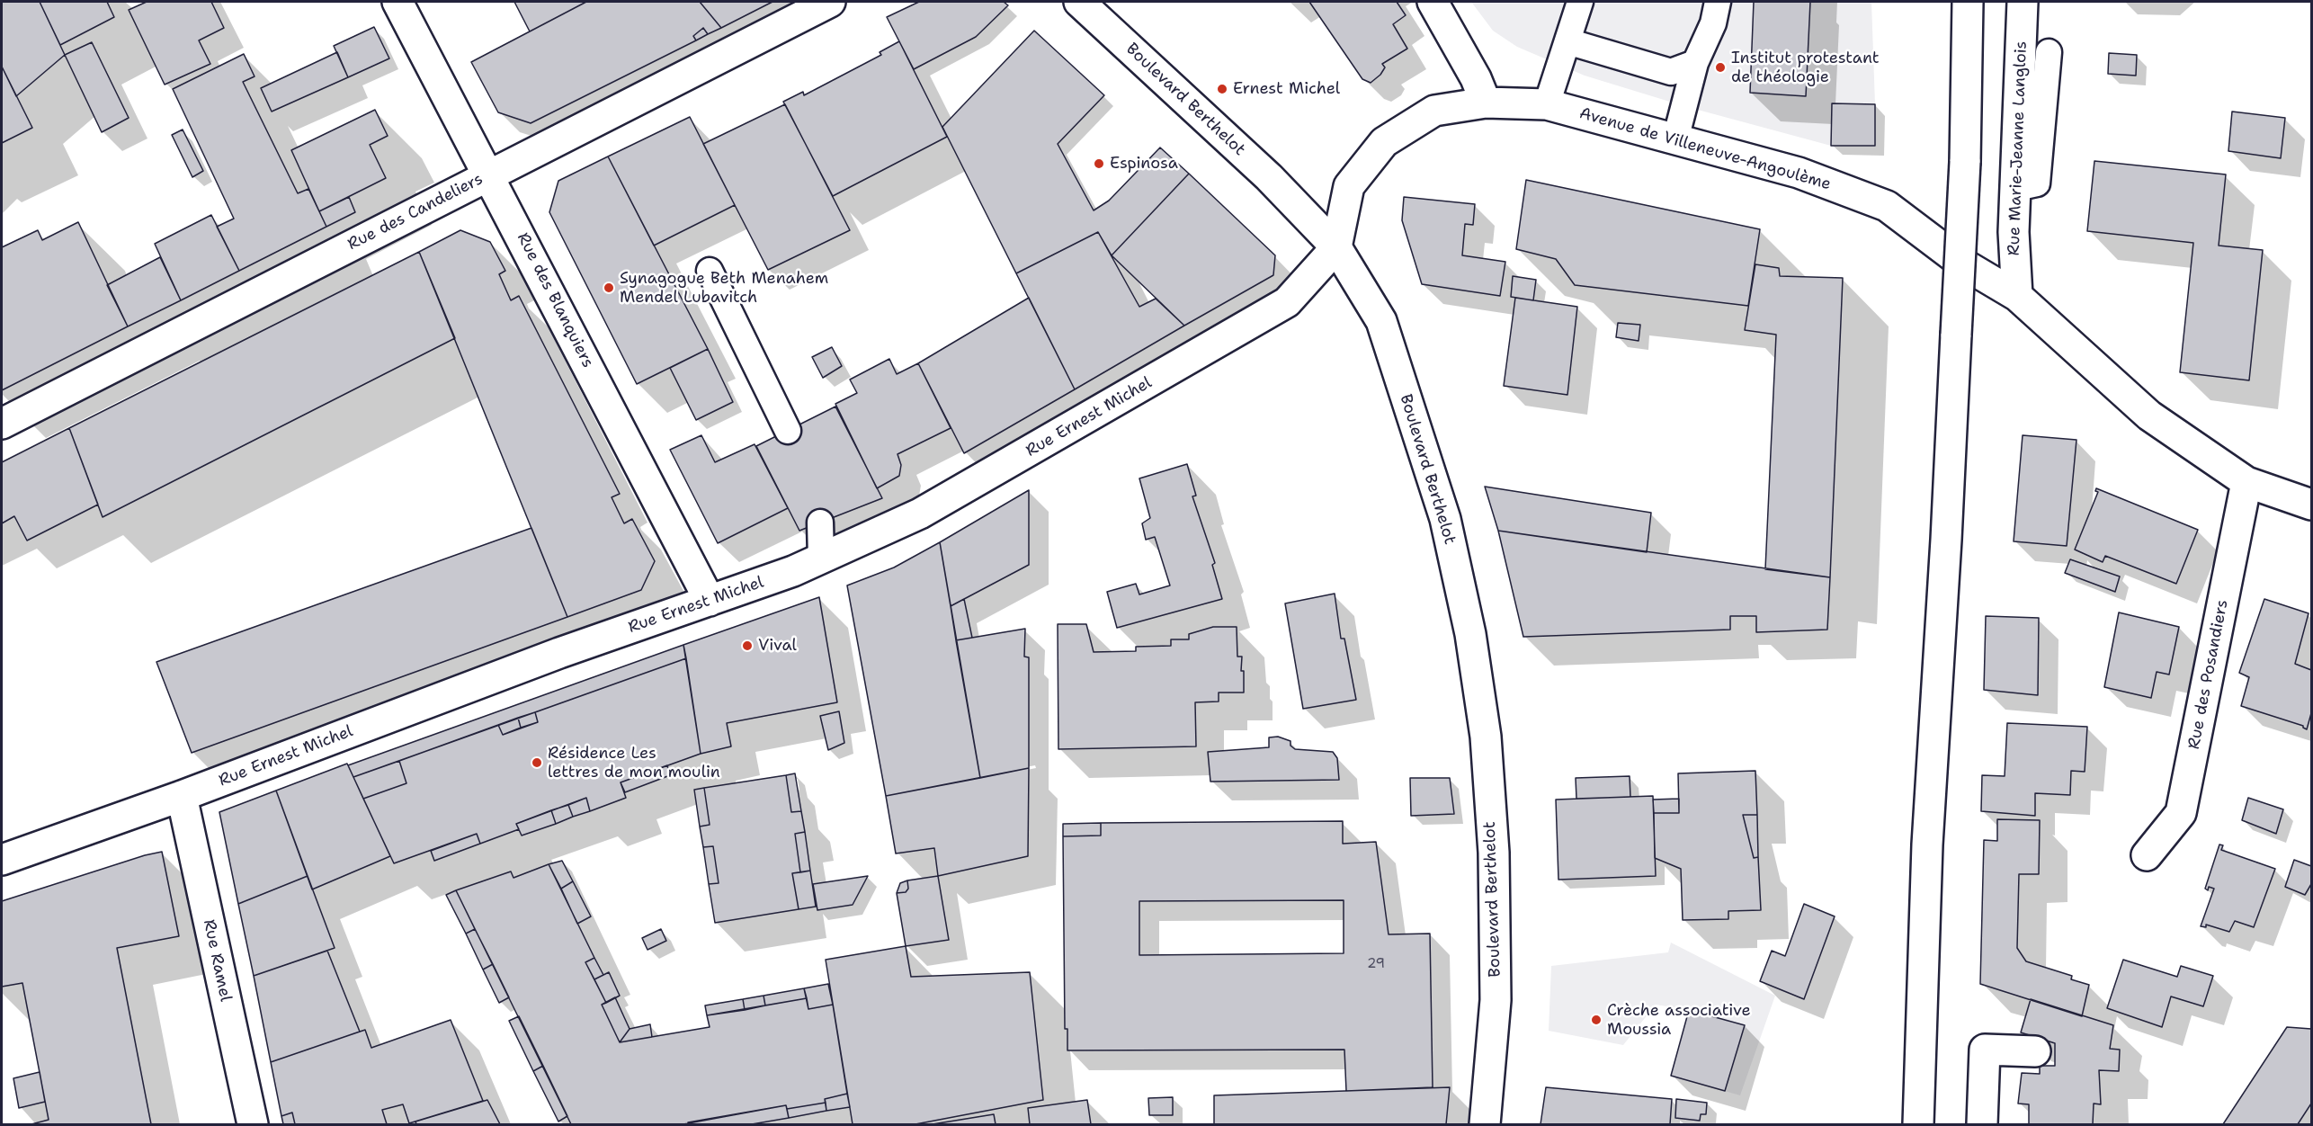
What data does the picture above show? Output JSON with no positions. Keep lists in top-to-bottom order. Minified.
{"streets":{"street":["Boulevard Berthelot","Rue Marie-Jeanne Langlois","Avenue de Villeneuve-Angoulème","Rue des Candeliers","Rue des Blanquiers","Rue Ernest Michel","Rue des Posandiers","Rue Ramel"]},"crossings":[["Boulevard Berthelot","Avenue de Villeneuve-Angoulème"],["Boulevard Berthelot","Rue Ernest Michel"],["Rue Marie-Jeanne Langlois","Avenue de Villeneuve-Angoulème"],["Avenue de Villeneuve-Angoulème","Rue Ernest Michel"],["Avenue de Villeneuve-Angoulème","Rue des Posandiers"],["Rue des Candeliers","Rue des Blanquiers"],["Rue des Blanquiers","Rue Ernest Michel"],["Rue Ernest Michel","Rue Ramel"]],"places":["Institut protestant de théologie","Ernest Michel","Espinosa","Synagogue Beth Menahem Mendel Lubavitch","Vival","Résidence Les lettres de mon moulin","Crèche associative Moussia"],"house_numbers":["29"]}
